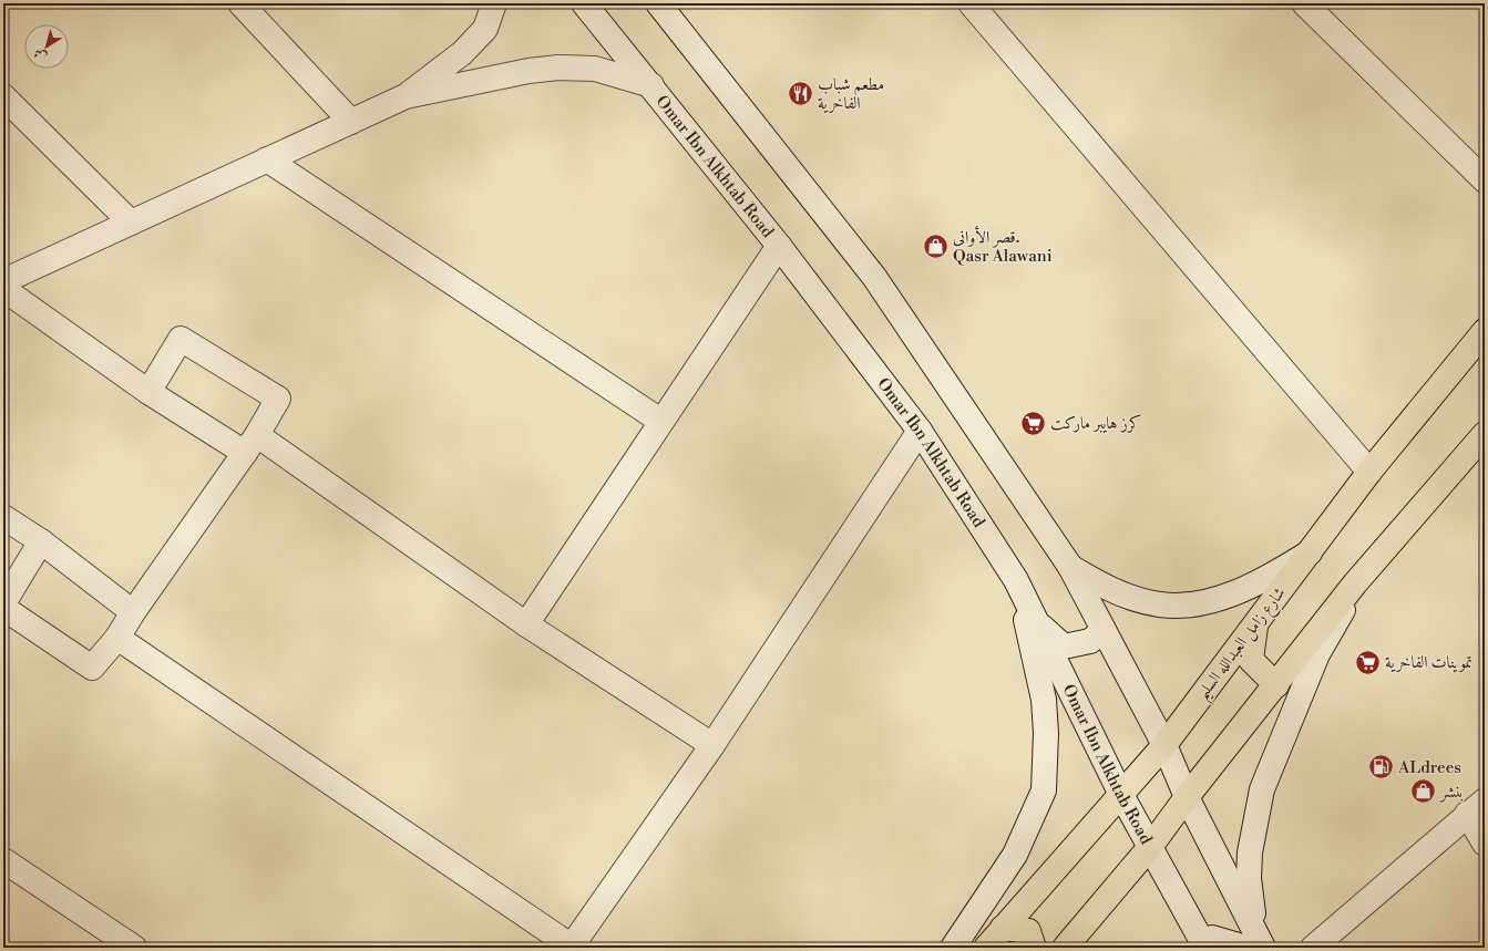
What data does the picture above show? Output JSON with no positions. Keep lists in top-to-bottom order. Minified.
{"streets":{"highway":["شارع زامل العبدالله السليم"],"street":["Omar Ibn Alkhtab Road"]},"crossings":[["Omar Ibn Alkhtab Road","شارع زامل العبدالله السليم"]],"places":{"restaurant":["مطعم شباب الفاخرية"],"shop":["قصر الأواني. Qasr Alawani","بنشر"],"supermarket":["كرز هايبر ماركت","تموينات الفاخرية"],"fuel station":["ALdrees"]},"north":"bottom left"}
